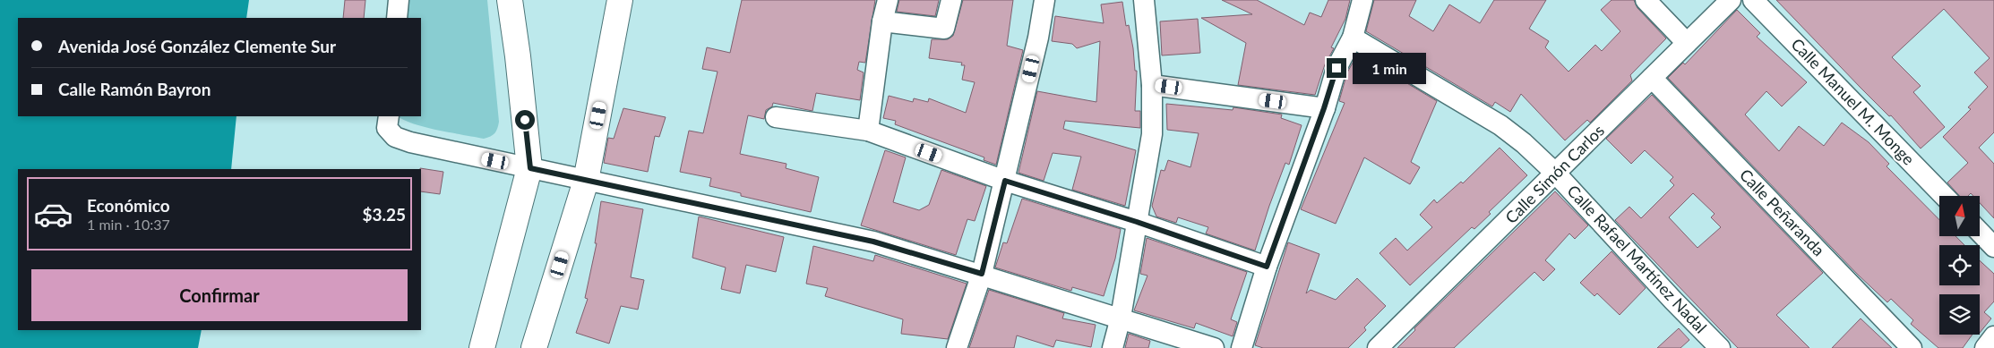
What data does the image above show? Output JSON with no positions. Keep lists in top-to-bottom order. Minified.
{"streets":{"street":["Calle Manuel M. Monge","Calle Simón Carlos","Calle Peñaranda","Calle Rafael Martínez Nadal"]},"crossings":[["Calle Simón Carlos","Calle Peñaranda"],["Calle Simón Carlos","Calle Rafael Martínez Nadal"]],"north":"top","page":{"banner":["Avenida José González Clemente Sur","Calle Ramón Bayron"],"bubble":"1 min","list":[{"name":"Económico","note":"1 min · 10:37","value":"$3.25"}],"buttons":"Confirmar"}}
